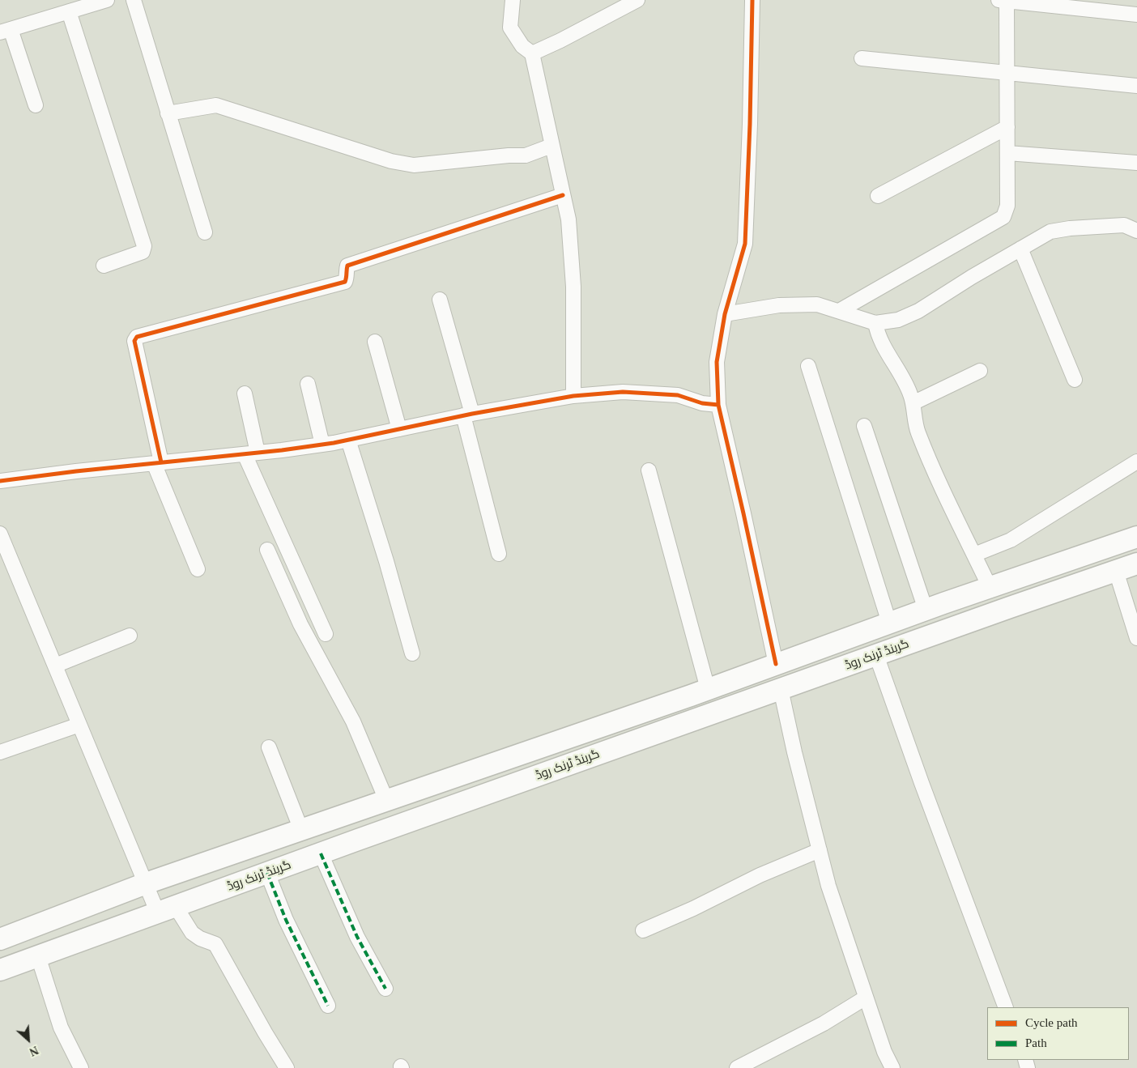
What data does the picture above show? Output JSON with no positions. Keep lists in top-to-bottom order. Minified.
{"streets":{"highway":["گرینڈ ٹرنک روڈ"]},"legend":["Cycle path","Path"],"north":"bottom right"}
